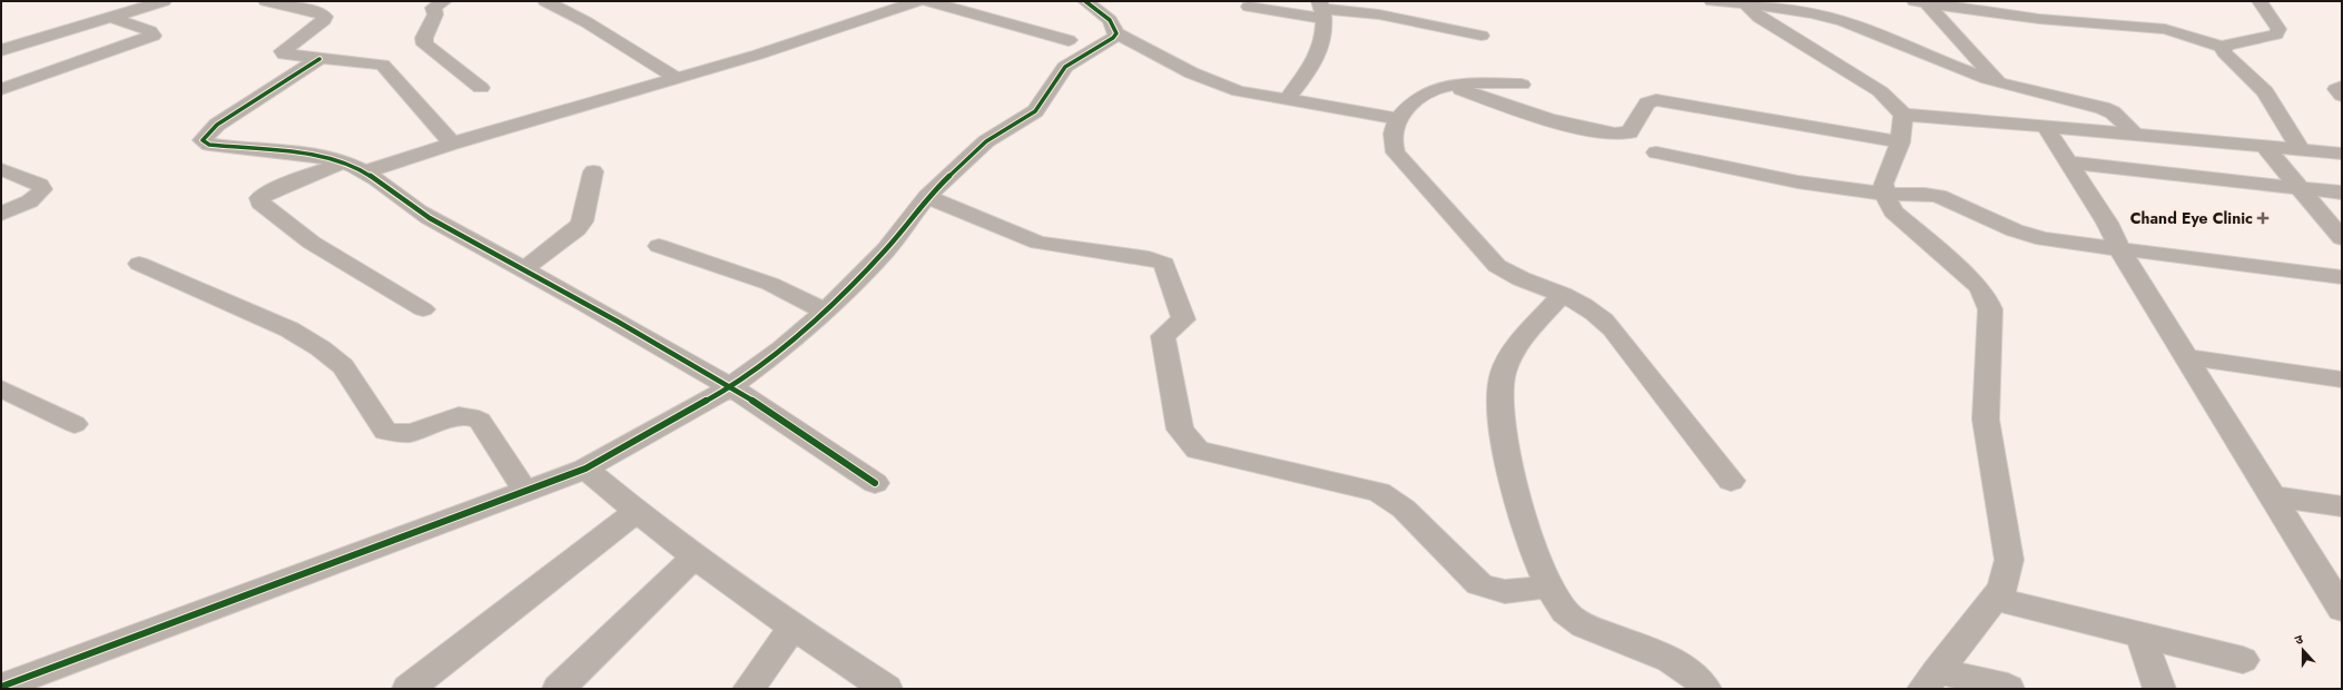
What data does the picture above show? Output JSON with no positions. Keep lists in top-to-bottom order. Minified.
{"places":{"health":["Chand Eye Clinic"]},"north":"top"}
